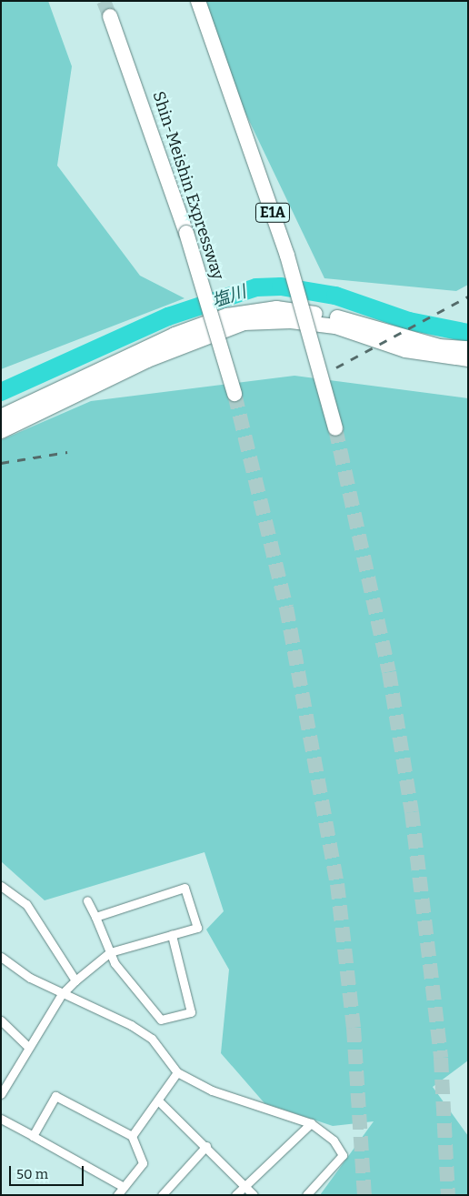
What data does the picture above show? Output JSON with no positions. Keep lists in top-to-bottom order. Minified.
{"streets":{"highway":["Shin-Meishin Expressway","E1A"]},"water":["塩川"],"scale_bar":"50 m"}
